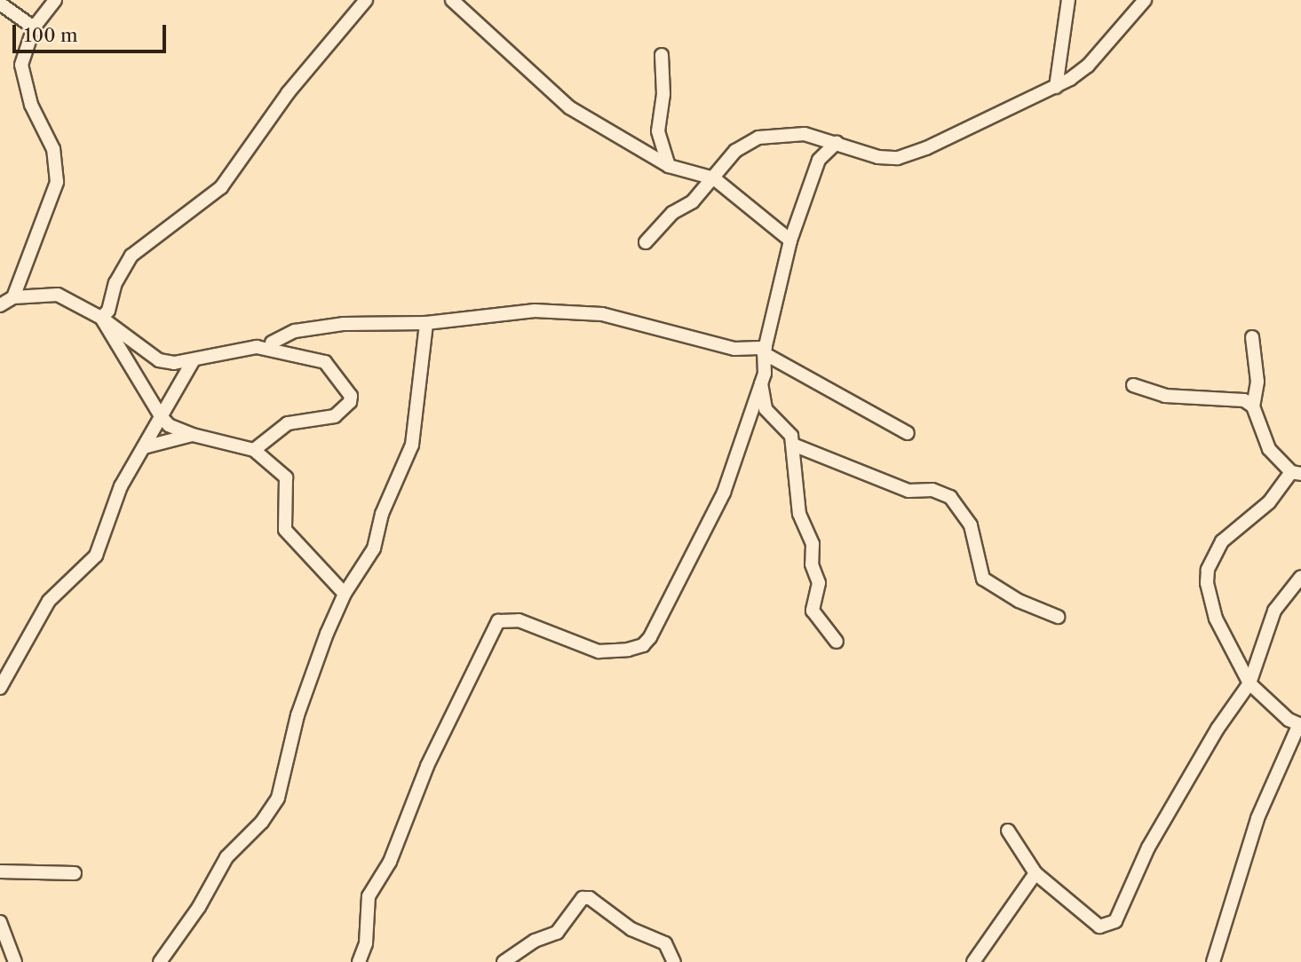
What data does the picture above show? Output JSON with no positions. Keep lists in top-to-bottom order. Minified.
{"scale_bar":"100 m"}
